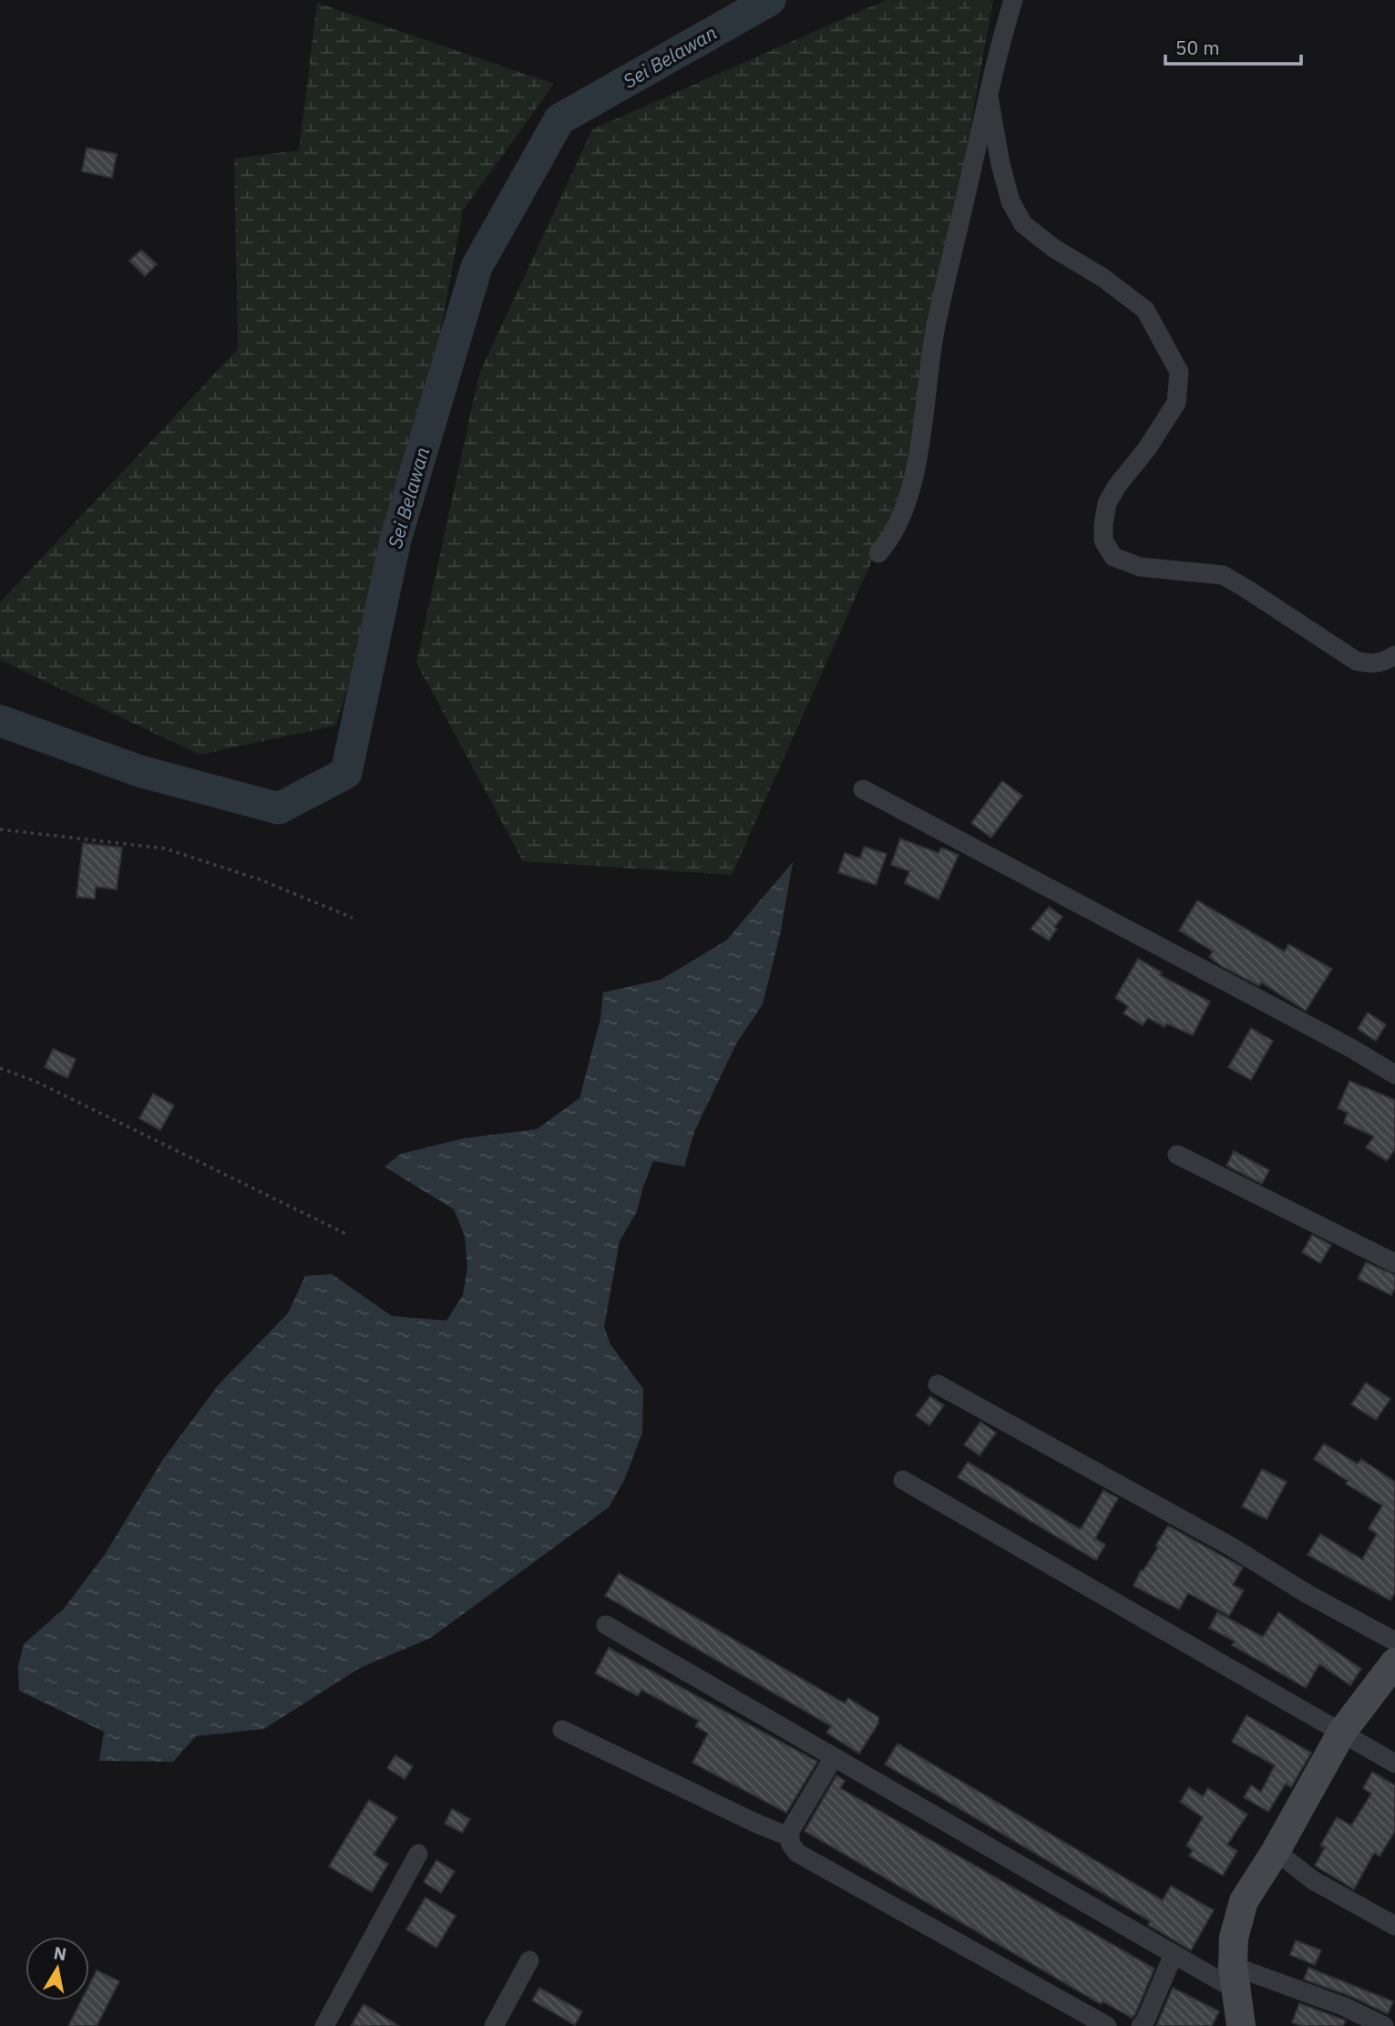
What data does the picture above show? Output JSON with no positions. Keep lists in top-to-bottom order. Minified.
{"water":["Sei Belawan"],"scale_bar":"50 m","north":"top"}
